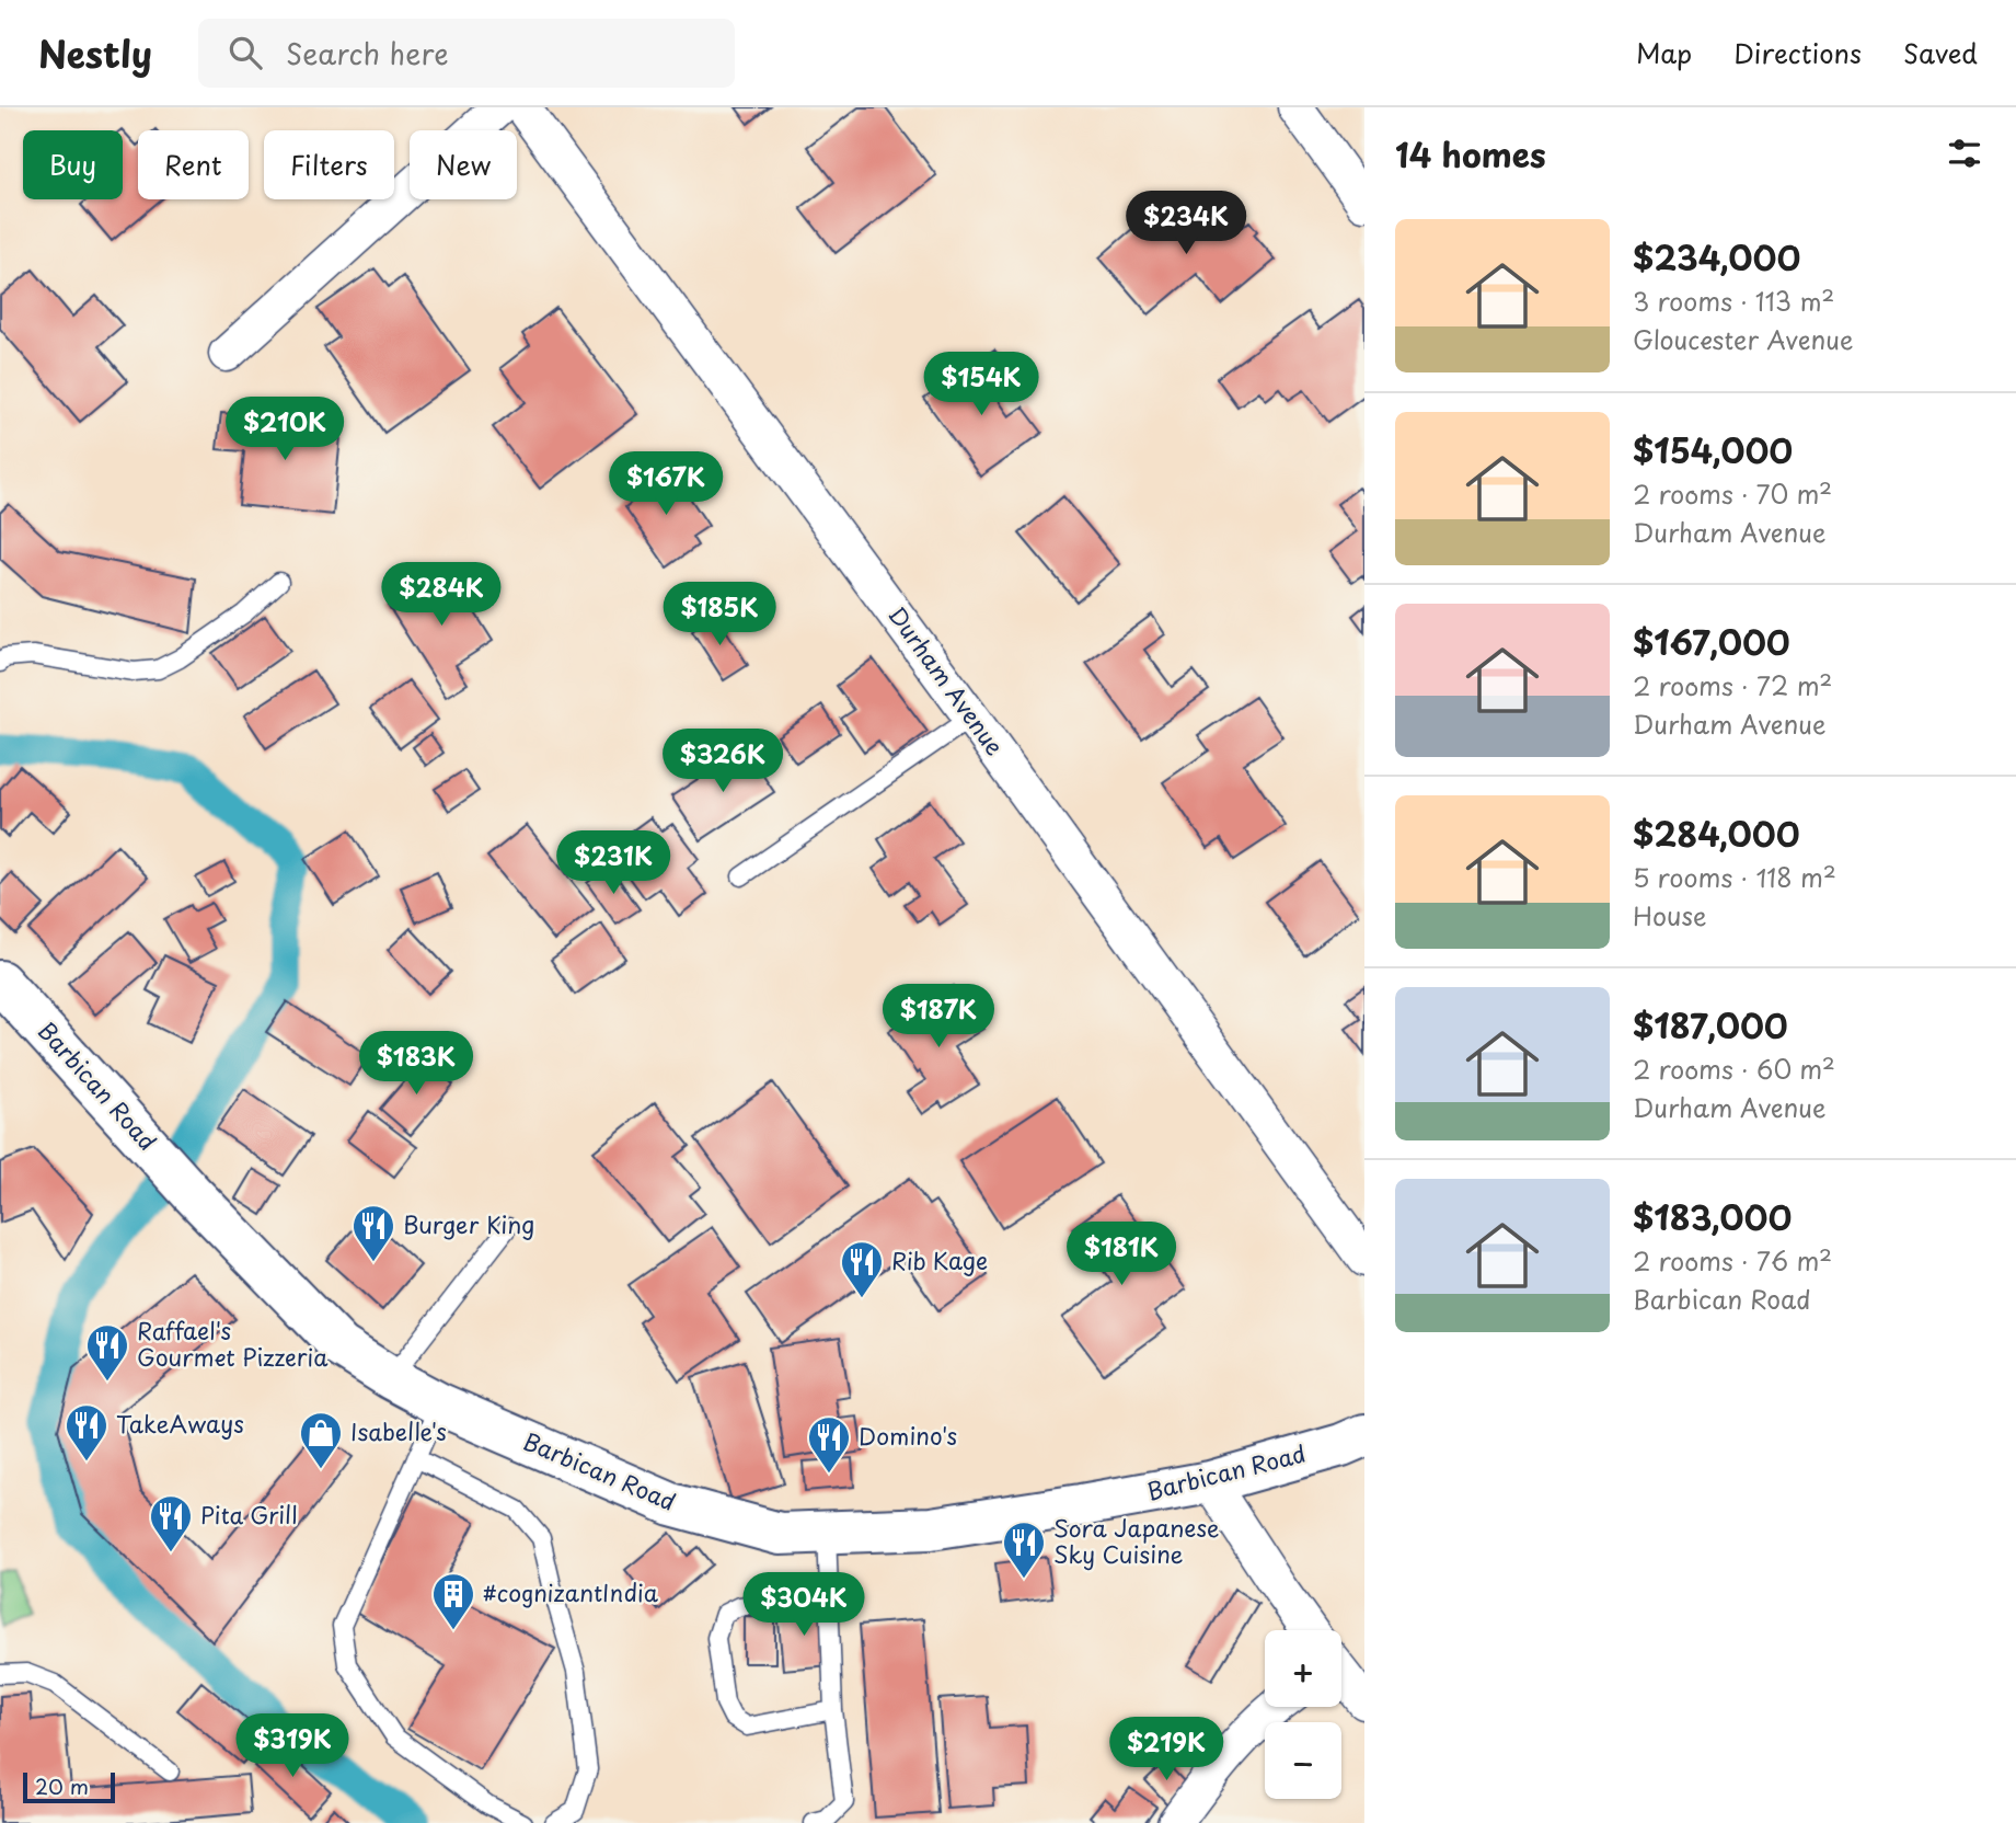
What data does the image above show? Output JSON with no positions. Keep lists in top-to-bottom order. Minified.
{"streets":{"main road":["Barbican Road"],"street":["Durham Avenue"]},"places":{"restaurant":["Burger King","Rib Kage","Raffael's Gourmet Pizzeria","TakeAways","Domino's","Pita Grill","Sora Japanese Sky Cuisine"],"shop":["Isabelle's"],"building":["#cognizantIndia"]},"scale_bar":"20 m","page":{"header":"Nestly","search":"Search here","nav":["Map","Directions","Saved"],"heading":"14 homes","chip":["Buy","Rent","Filters","New"],"price":["$234K","$154K","$210K","$167K","$284K","$185K","$326K","$231K","$187K","$183K","$181K","$304K","$319K","$219K"],"list":[{"name":"$234,000","note":"3 rooms · 113 m² · Gloucester Avenue"},{"name":"$154,000","note":"2 rooms · 70 m² · Durham Avenue"},{"name":"$167,000","note":"2 rooms · 72 m² · Durham Avenue"},{"name":"$284,000","note":"5 rooms · 118 m² · House"},{"name":"$187,000","note":"2 rooms · 60 m² · Durham Avenue"},{"name":"$183,000","note":"2 rooms · 76 m² · Barbican Road"}],"map_buttons":["+","−"],"scale":"20 m"}}
